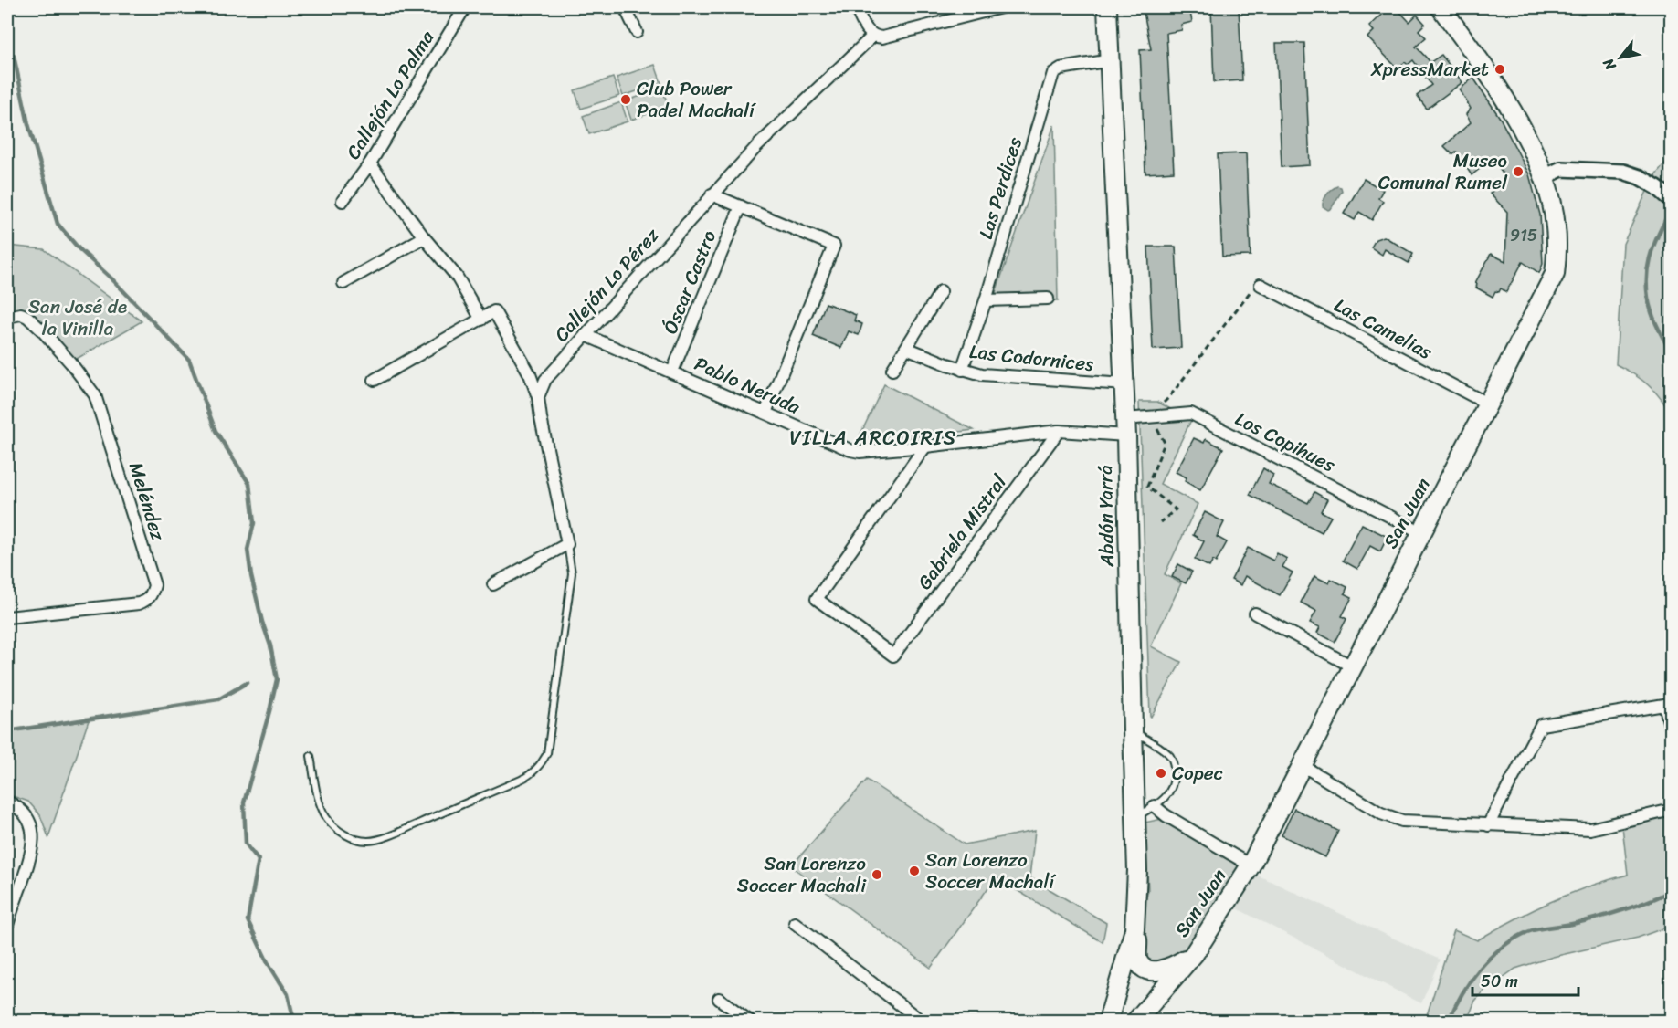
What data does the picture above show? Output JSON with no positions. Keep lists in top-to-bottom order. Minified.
{"streets":{"main road":["San Juan","Abdón Yarrá"],"street":["Callejón Lo Palma","Las Perdices","Óscar Castro","Callejón Lo Pérez","Las Camelias","Las Codornices","Pablo Neruda","Los Copihues","Meléndez","Gabriela Mistral"]},"crossings":[["Las Perdices","Las Codornices"],["Las Perdices","Abdón Yarrá"],["Óscar Castro","Pablo Neruda"],["Callejón Lo Pérez","Pablo Neruda"],["Las Camelias","San Juan"],["Las Codornices","Abdón Yarrá"],["Pablo Neruda","Los Copihues"],["Pablo Neruda","Abdón Yarrá"],["Pablo Neruda","Gabriela Mistral"],["Los Copihues","San Juan"],["Los Copihues","Abdón Yarrá"]],"districts":["VILLA ARCOIRIS"],"parks":["San José de la Vinilla"],"places":["XpressMarket","Club Power Padel Machalí","Museo Comunal Rumel","Copec","San Lorenzo Soccer Machalí","San Lorenzo Soccer Machali"],"house_numbers":["915"],"scale_bar":"50 m","north":"bottom left"}
